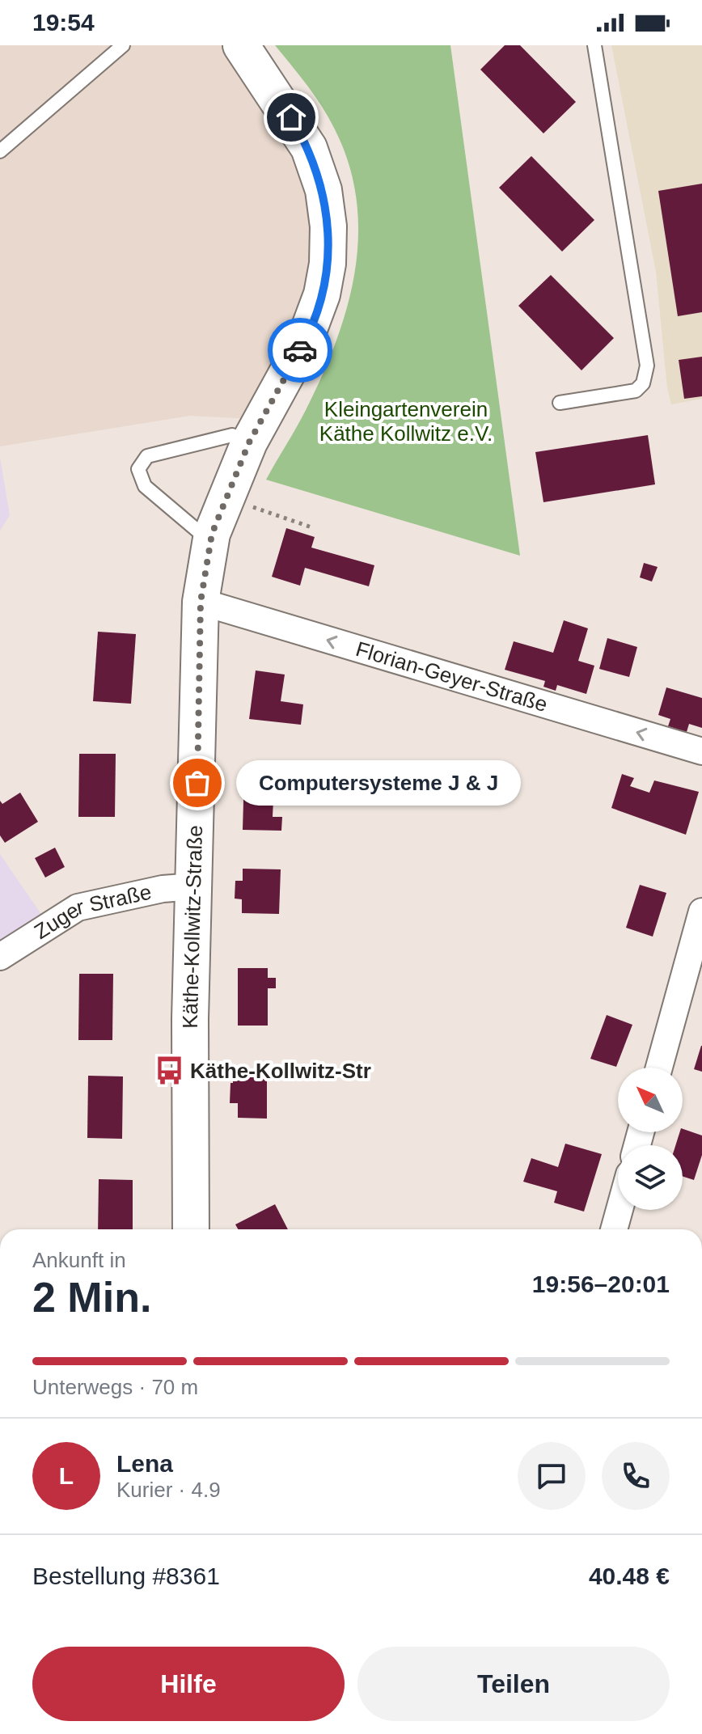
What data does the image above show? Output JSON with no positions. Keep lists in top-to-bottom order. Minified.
{"streets":{"street":["Florian-Geyer-Straße","Zuger Straße","Käthe-Kollwitz-Straße"]},"crossings":[["Florian-Geyer-Straße","Käthe-Kollwitz-Straße"],["Zuger Straße","Käthe-Kollwitz-Straße"]],"one_way":["Florian-Geyer-Straße"],"parks":["Kleingartenverein Käthe Kollwitz e.V."],"places":{"other":["Computersysteme J & J"],"bus stop":["Käthe-Kollwitz-Str"]},"north":"top left","page":{"status":"19:54","bubble":"Computersysteme J & J","heading":["2 Min.","Ankunft in","19:56–20:01"],"panel":["Lena","Kurier · 4.9","Bestellung #8361","40.48 €"],"bar":"Unterwegs · 70 m","round":"L","buttons":["Hilfe","Teilen"]}}
